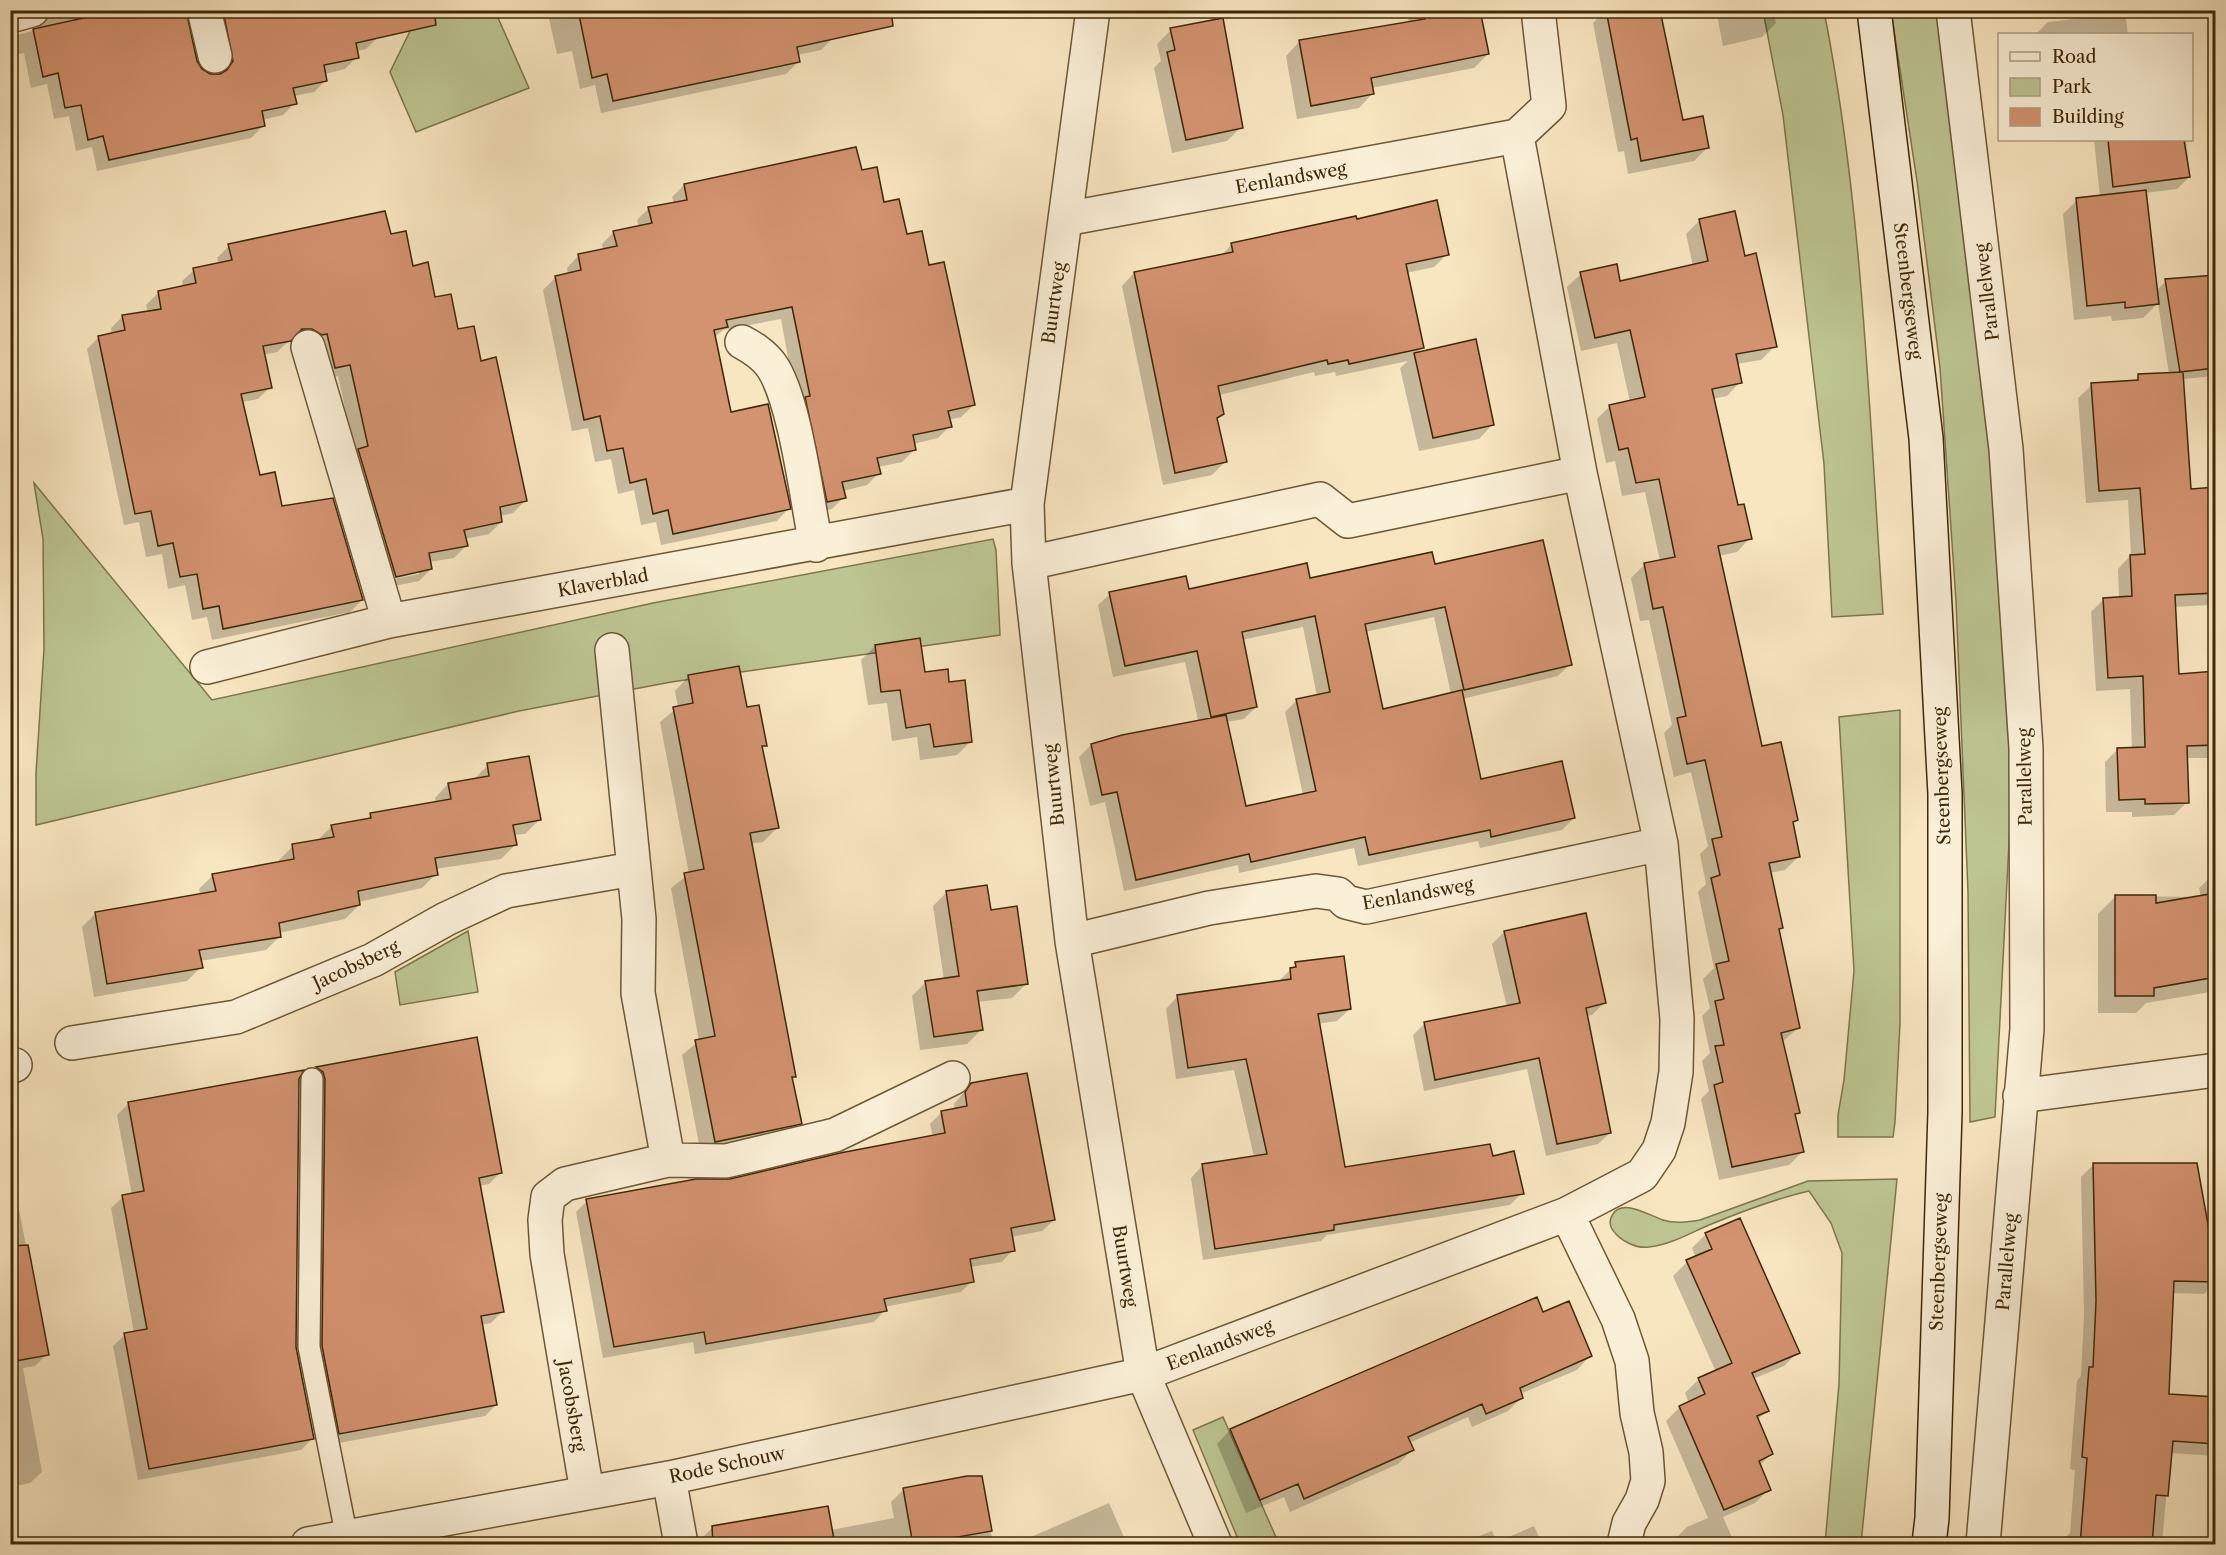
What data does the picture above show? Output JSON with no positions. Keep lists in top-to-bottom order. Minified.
{"streets":{"street":["Eenlandsweg","Steenbergseweg","Parallelweg","Buurtweg","Klaverblad","Jacobsberg","Rode Schouw"]},"crossings":[["Eenlandsweg","Buurtweg"],["Eenlandsweg","Rode Schouw"],["Buurtweg","Klaverblad"],["Buurtweg","Rode Schouw"],["Jacobsberg","Rode Schouw"]],"legend":["Road","Park","Building"]}
